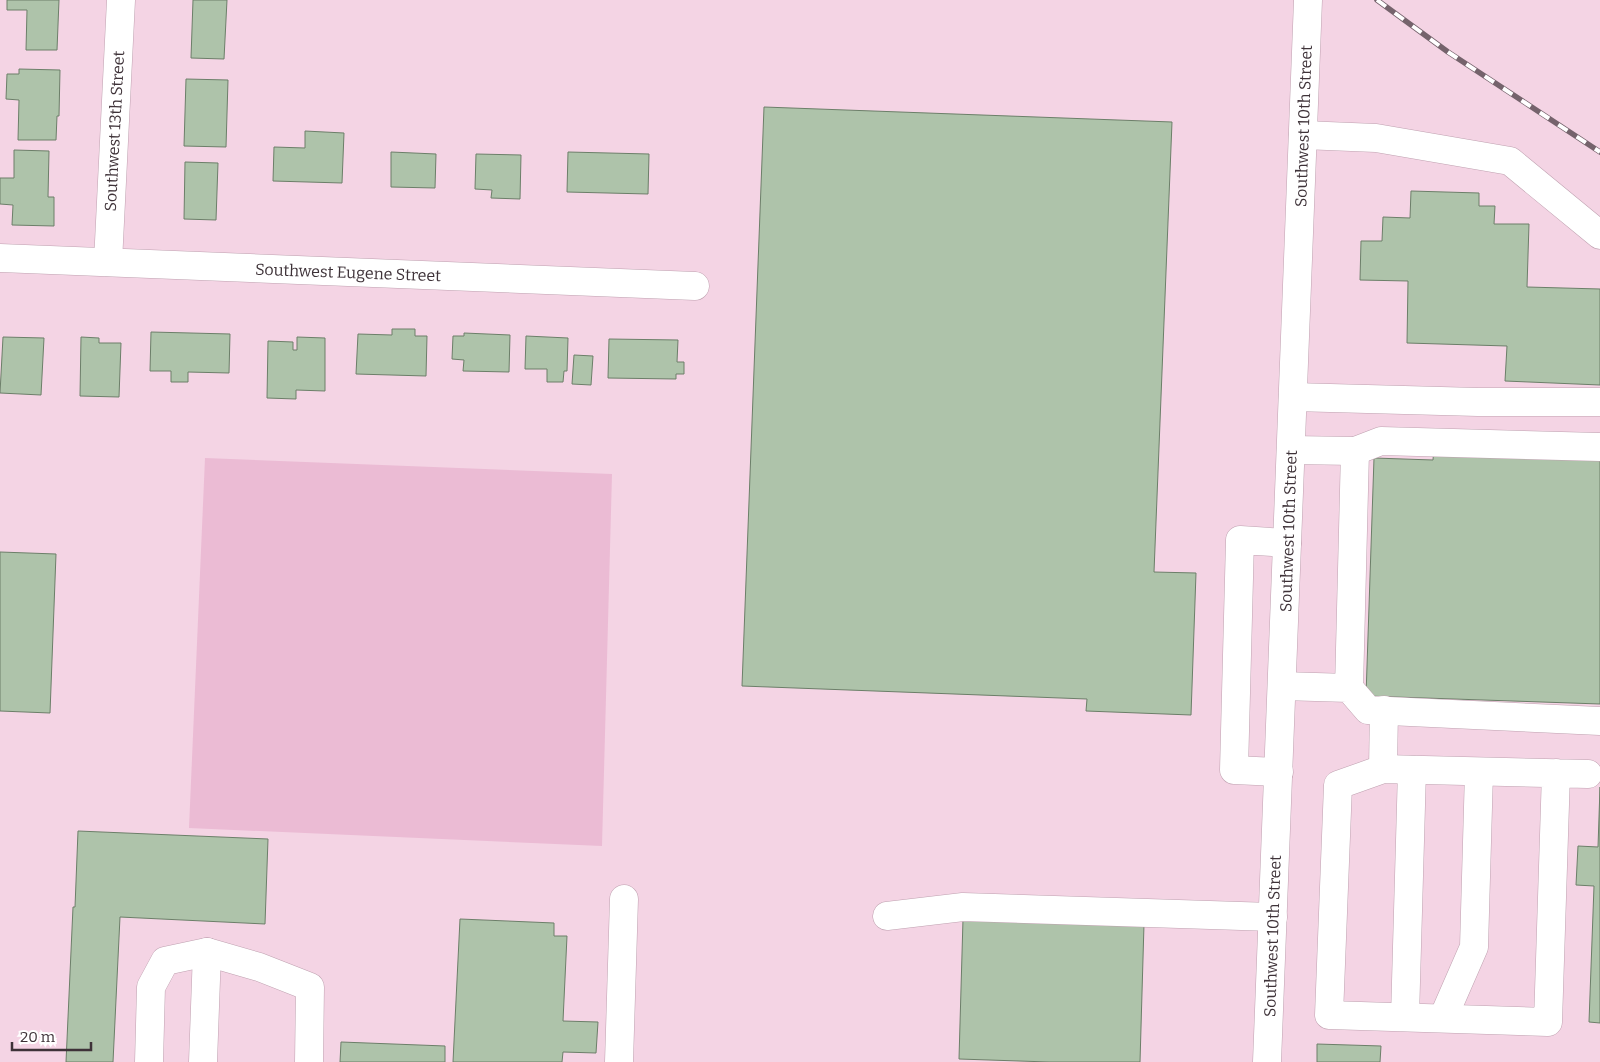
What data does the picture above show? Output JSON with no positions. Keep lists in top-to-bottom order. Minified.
{"streets":{"street":["Southwest 10th Street","Southwest 13th Street","Southwest Eugene Street"]},"crossings":[["Southwest 13th Street","Southwest Eugene Street"]],"scale_bar":"20 m"}
